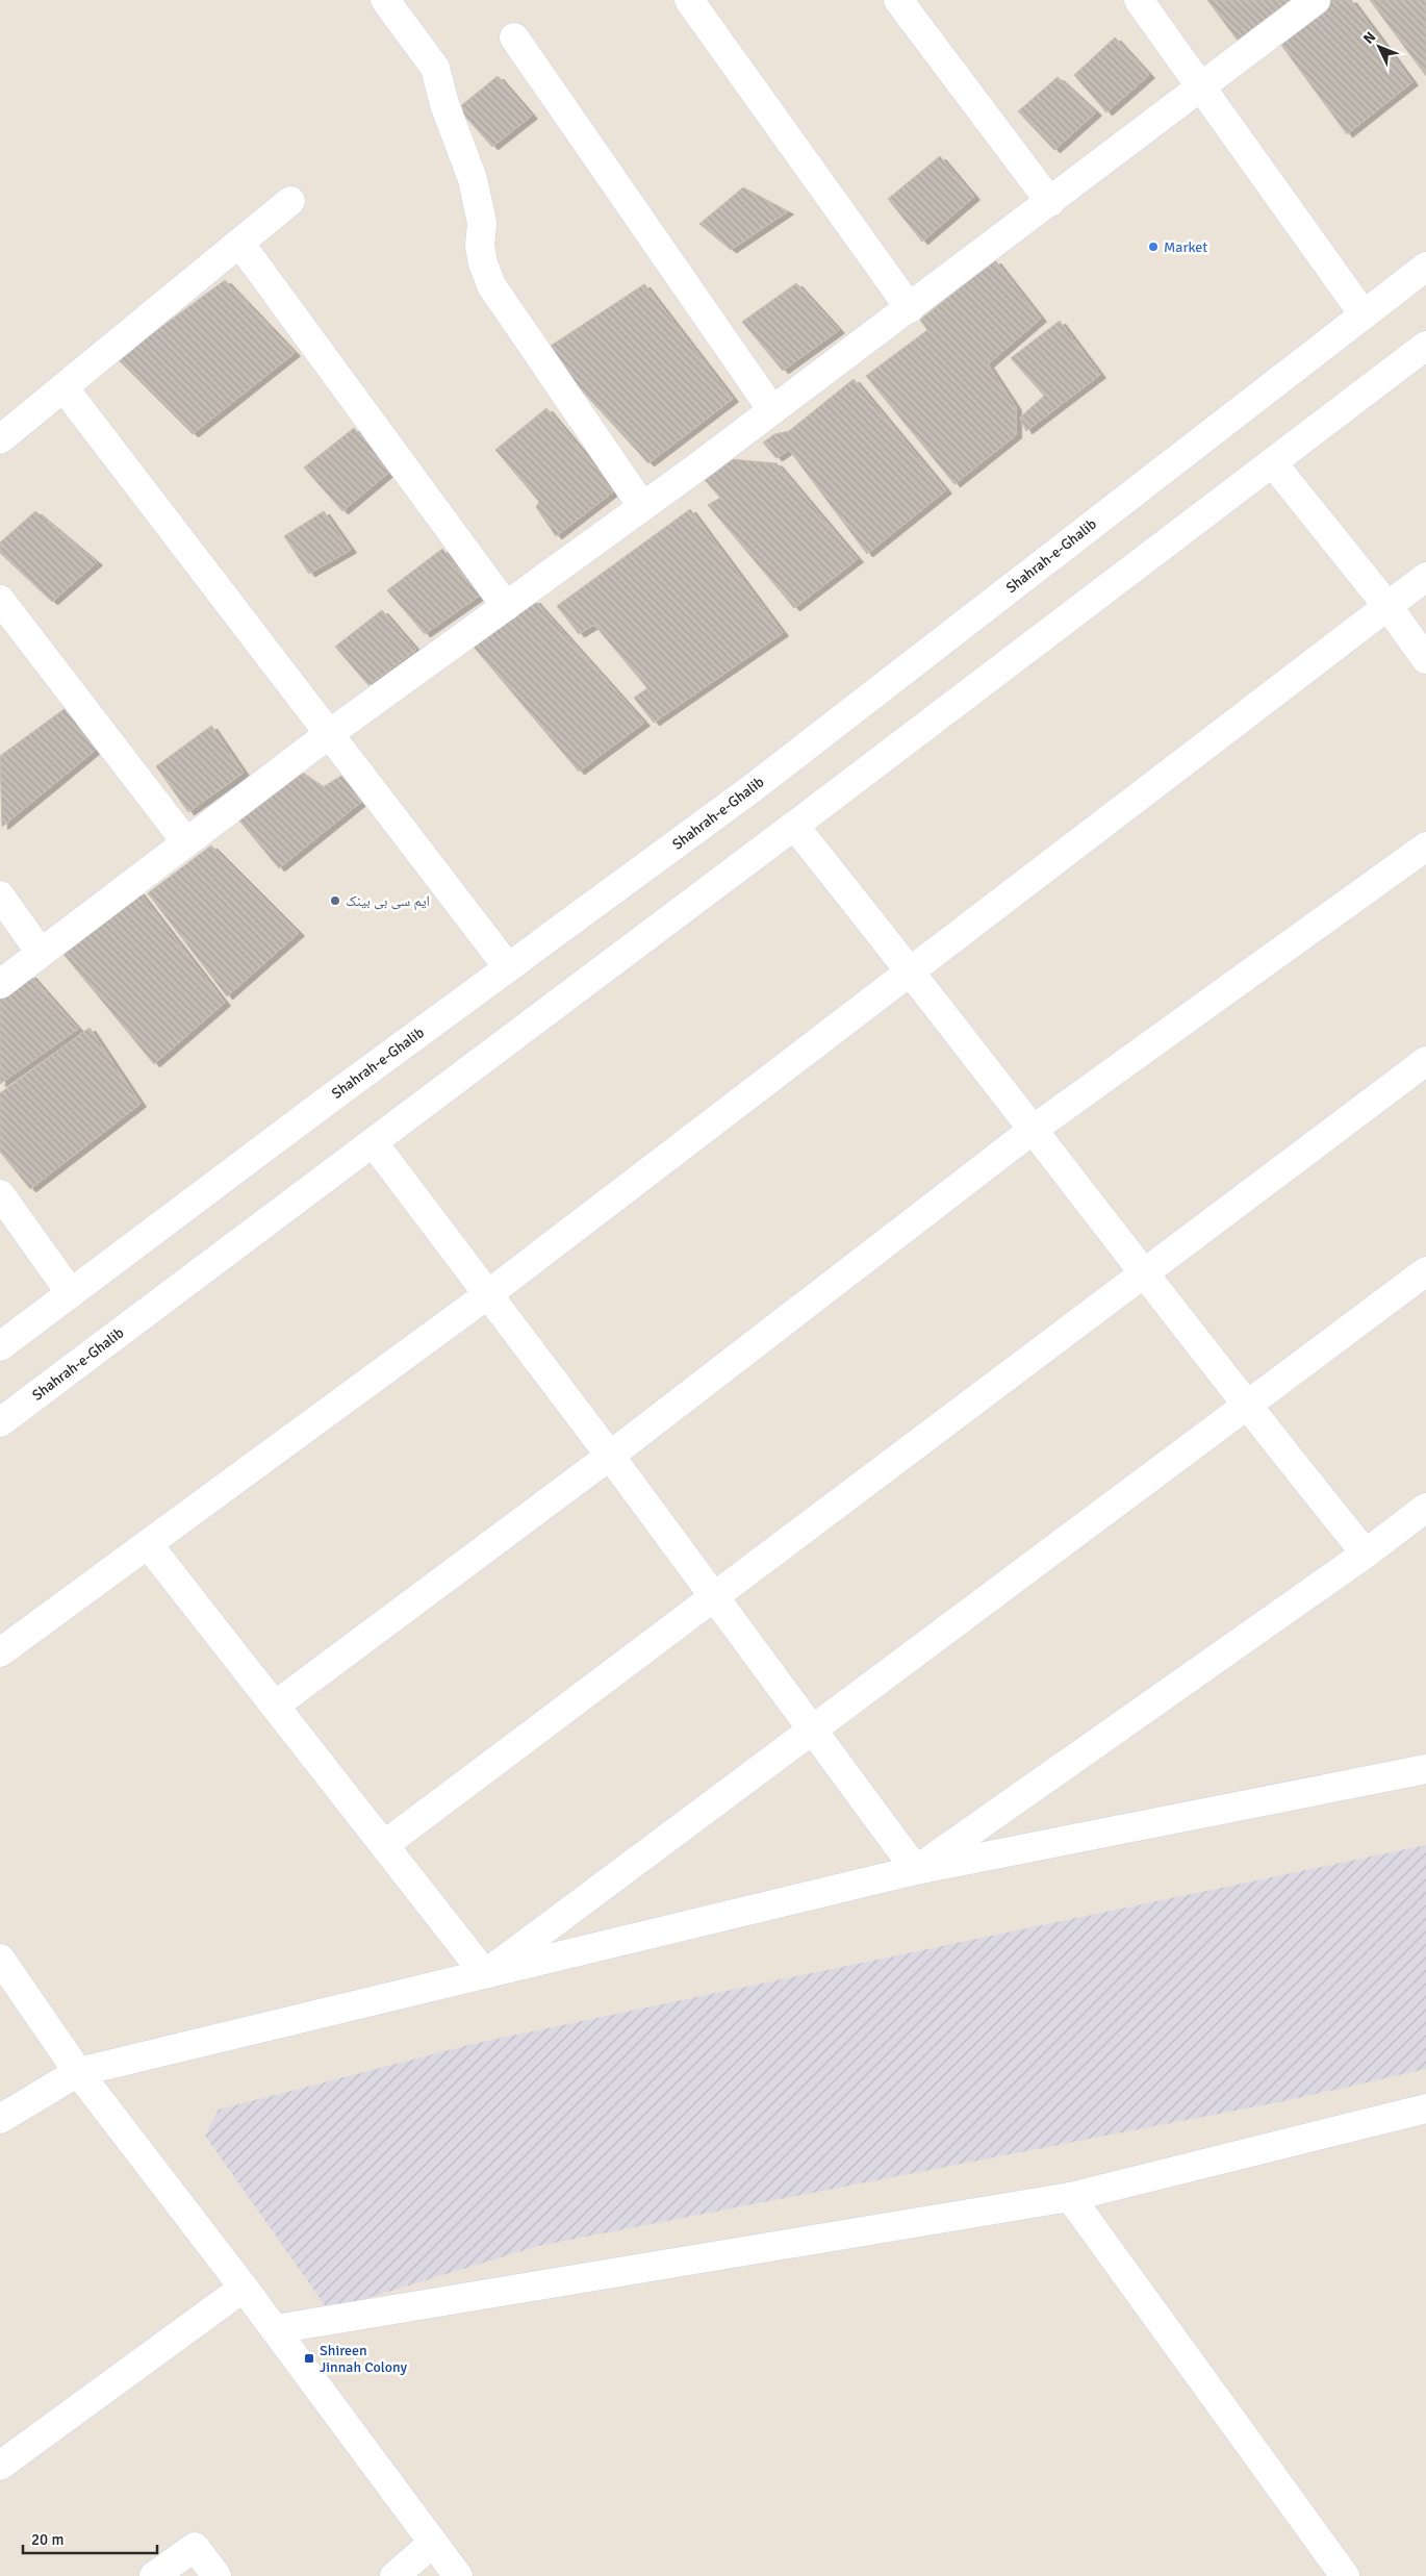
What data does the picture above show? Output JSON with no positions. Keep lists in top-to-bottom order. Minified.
{"streets":{"street":["Shahrah-e-Ghalib"]},"places":{"other":["Market","ایم سی بی بینک"],"transit":["Shireen Jinnah Colony"]},"scale_bar":"20 m","north":"top left"}
